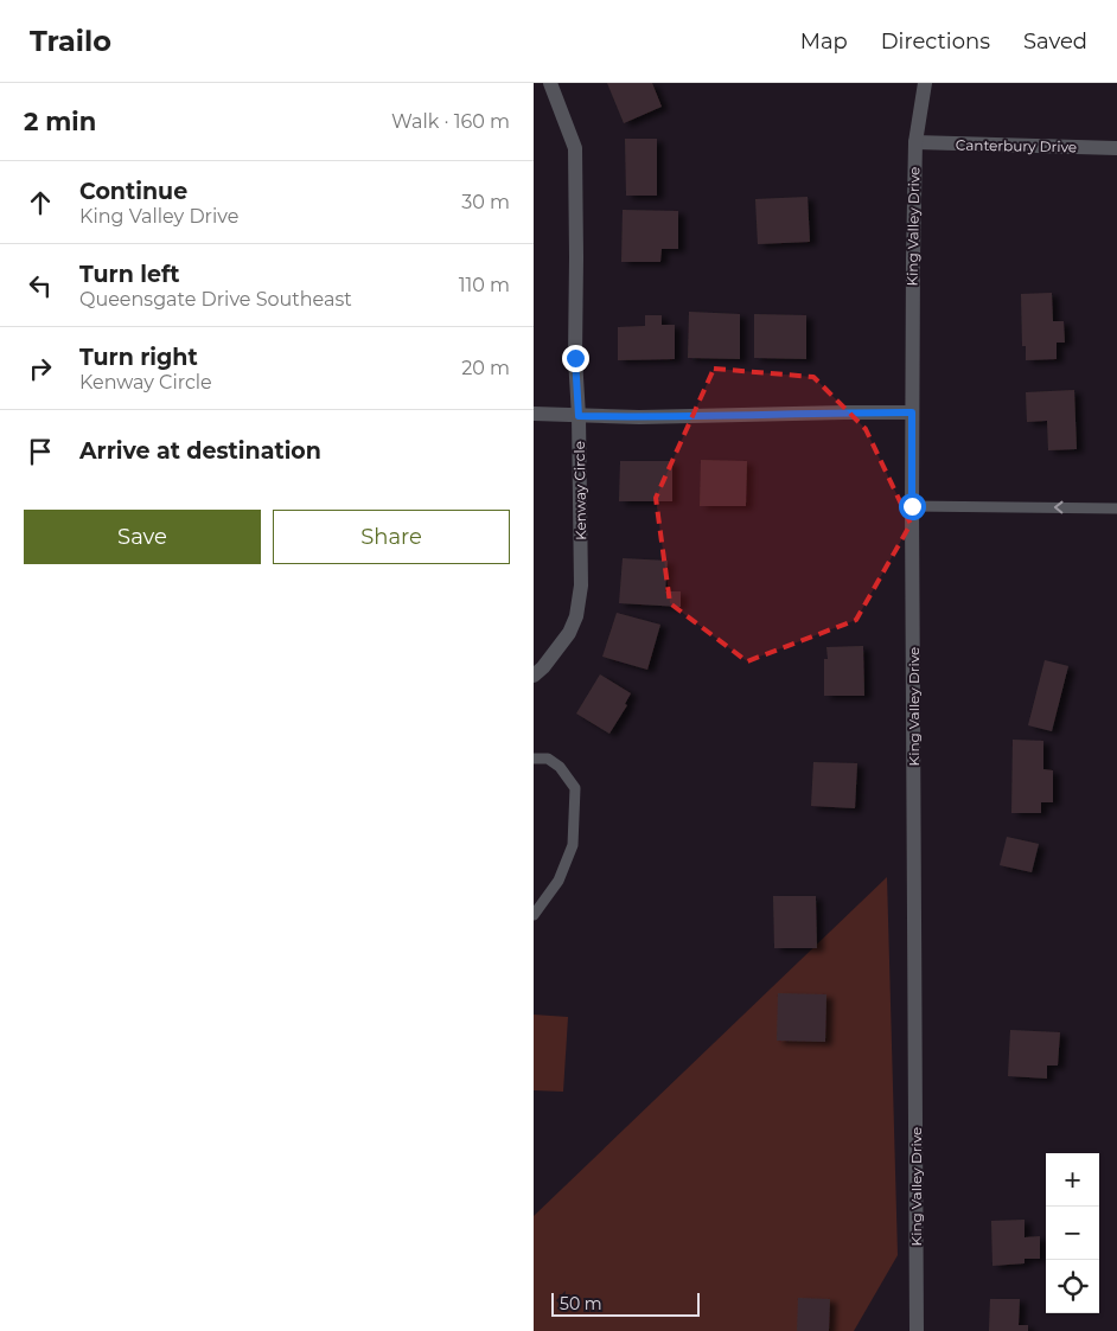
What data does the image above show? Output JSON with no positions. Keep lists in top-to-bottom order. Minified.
{"streets":{"street":["Canterbury Drive","King Valley Drive","Kenway Circle"]},"crossings":[["Canterbury Drive","King Valley Drive"]],"scale_bar":"50 m","page":{"header":"Trailo","nav":["Map","Directions","Saved"],"heading":["2 min","Walk · 160 m"],"list":[["Continue","King Valley Drive","30 m"],["Turn left","Queensgate Drive Southeast","110 m"],["Turn right","Kenway Circle","20 m"],"Arrive at destination"],"buttons":["Save","Share"],"map_buttons":["+","−"],"scale":"50 m"}}
